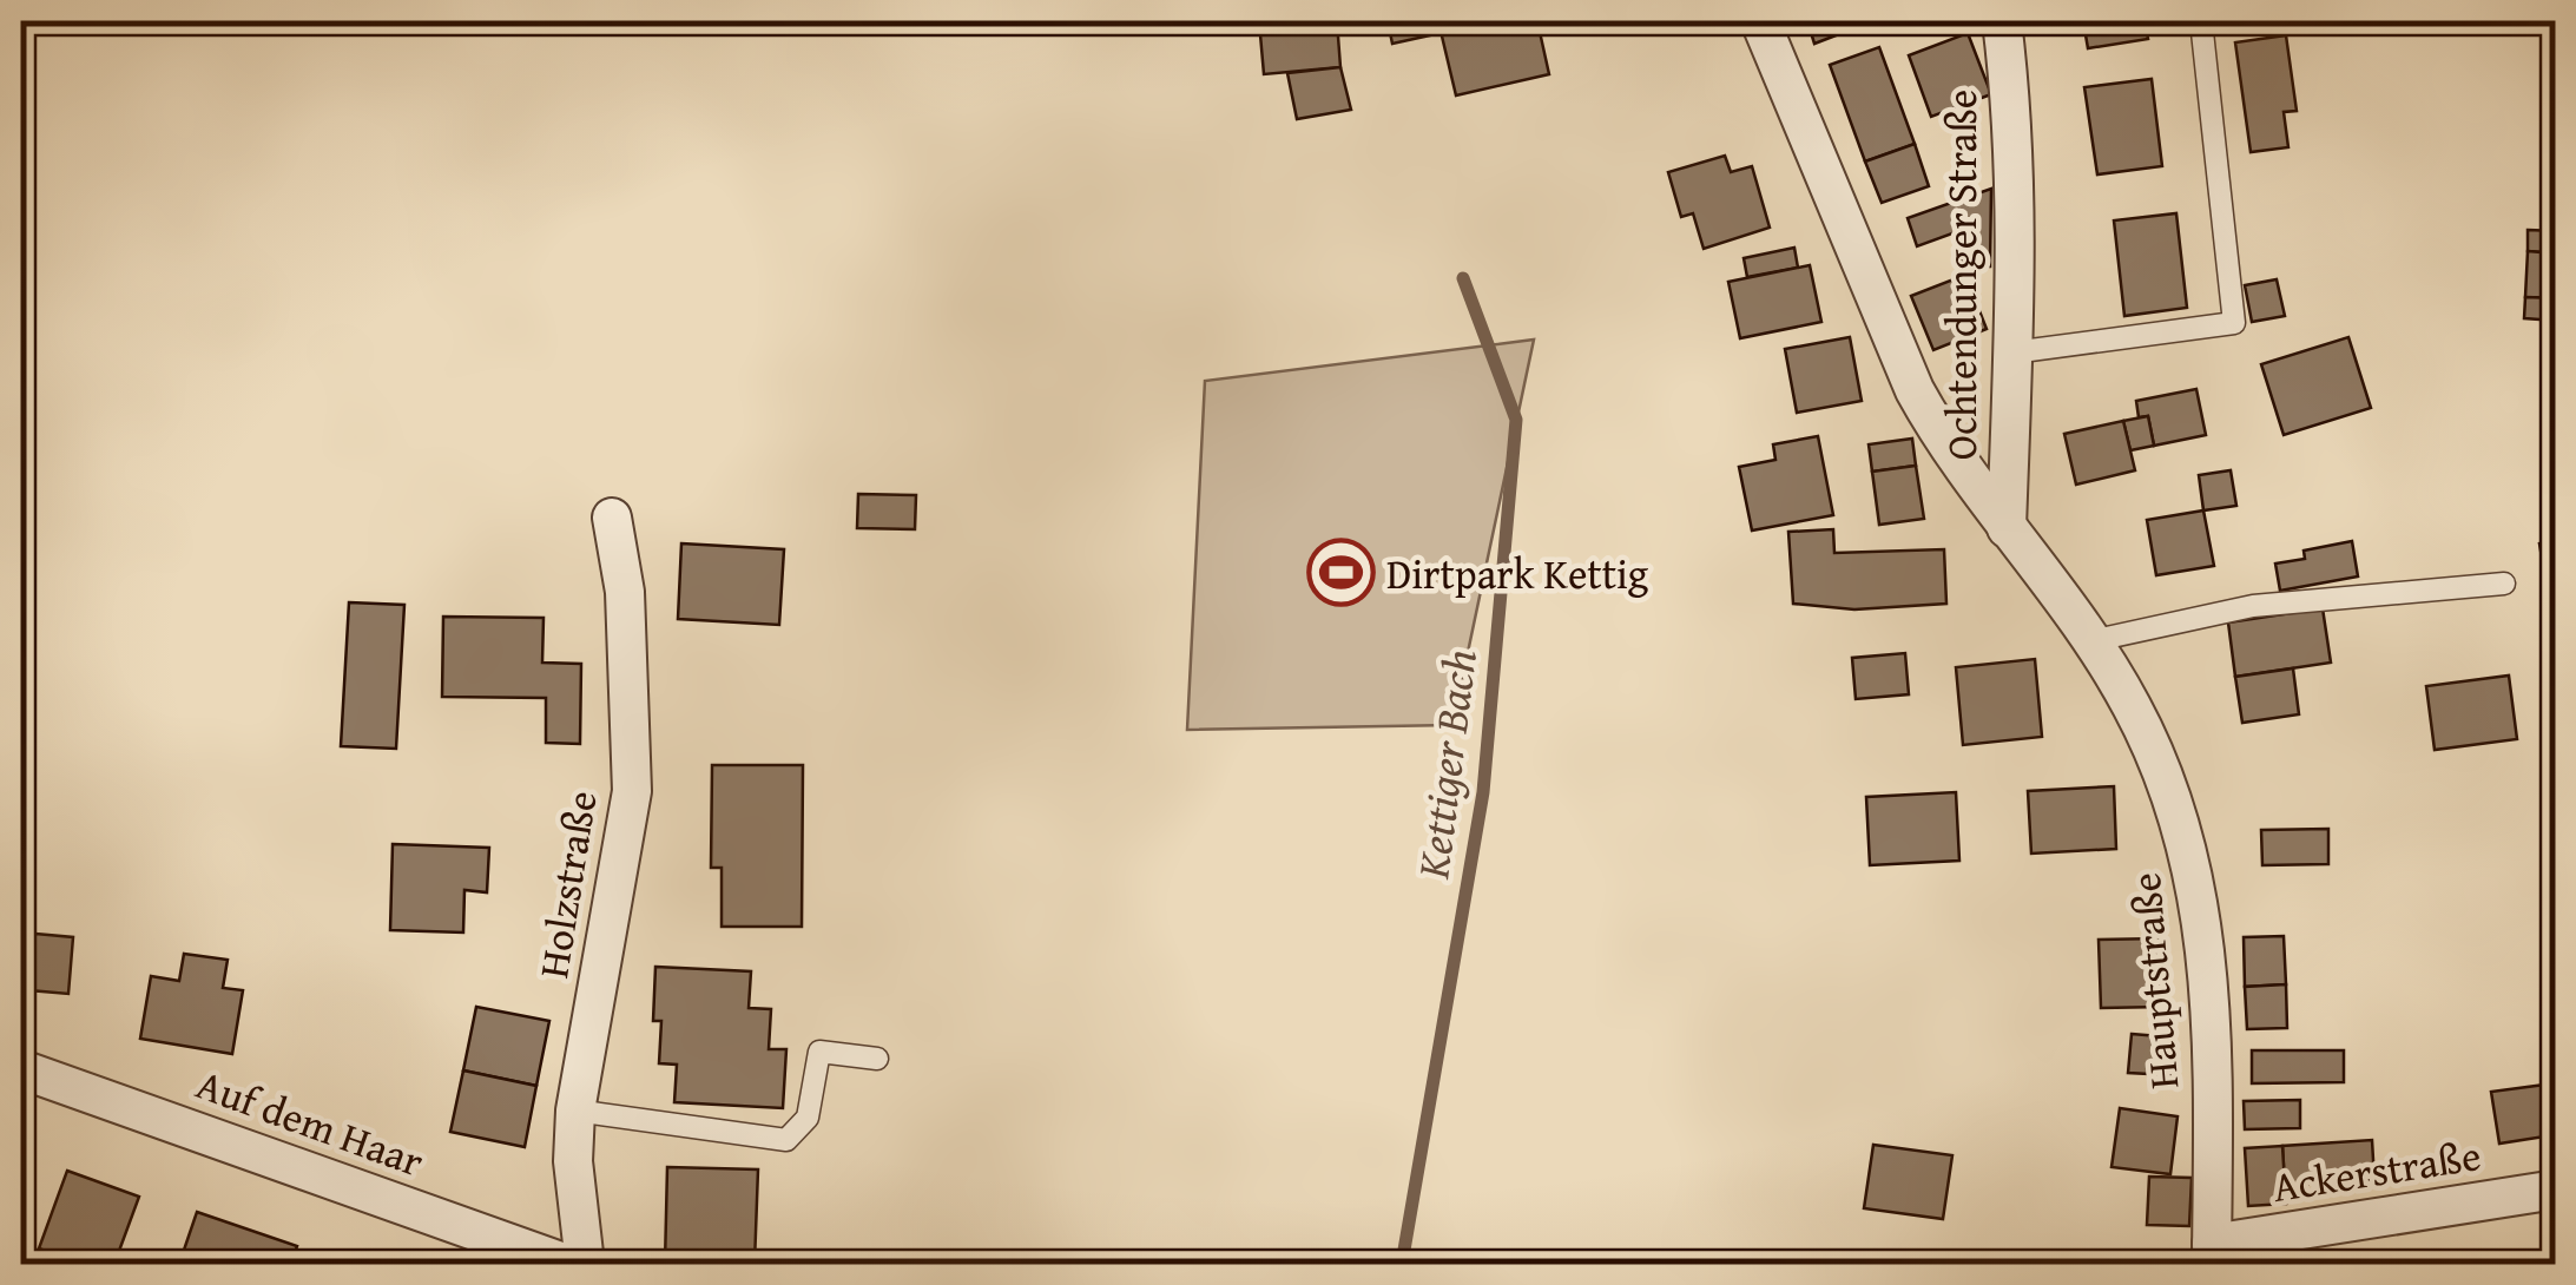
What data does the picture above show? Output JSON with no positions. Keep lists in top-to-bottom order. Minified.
{"streets":{"street":["Ochtendunger Straße","Holzstraße","Hauptstraße","Auf dem Haar","Ackerstraße"]},"crossings":[["Ochtendunger Straße","Hauptstraße"],["Hauptstraße","Ackerstraße"]],"water":["Kettiger Bach"],"places":{"sports":["Dirtpark Kettig"]}}
